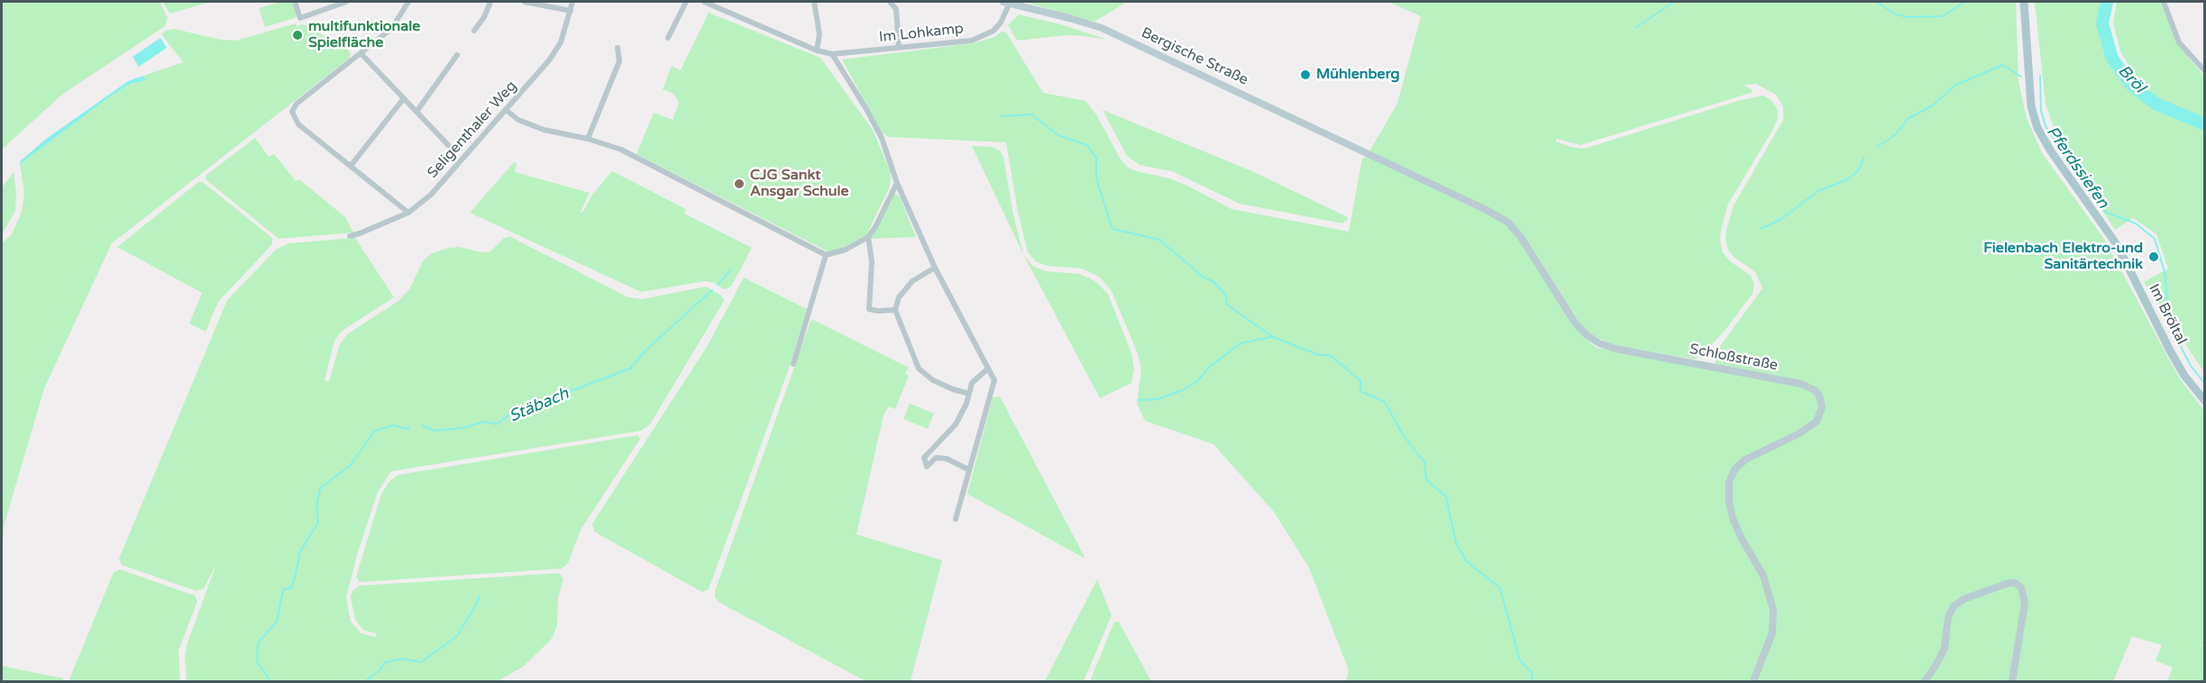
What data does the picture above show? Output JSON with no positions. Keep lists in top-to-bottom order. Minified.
{"streets":{"main road":["Bergische Straße","Im Bröltal","Schloßstraße"],"street":["Im Lohkamp","Seligenthaler Weg"]},"crossings":[["Im Lohkamp","Bergische Straße"],["Bergische Straße","Schloßstraße"]],"water":["Bröl","Pferdssiefen","Stäbach"],"places":["multifunktionale Spielfläche","Mühlenberg","CJG Sankt Ansgar Schule","Fielenbach Elektro-und Sanitärtechnik"]}
